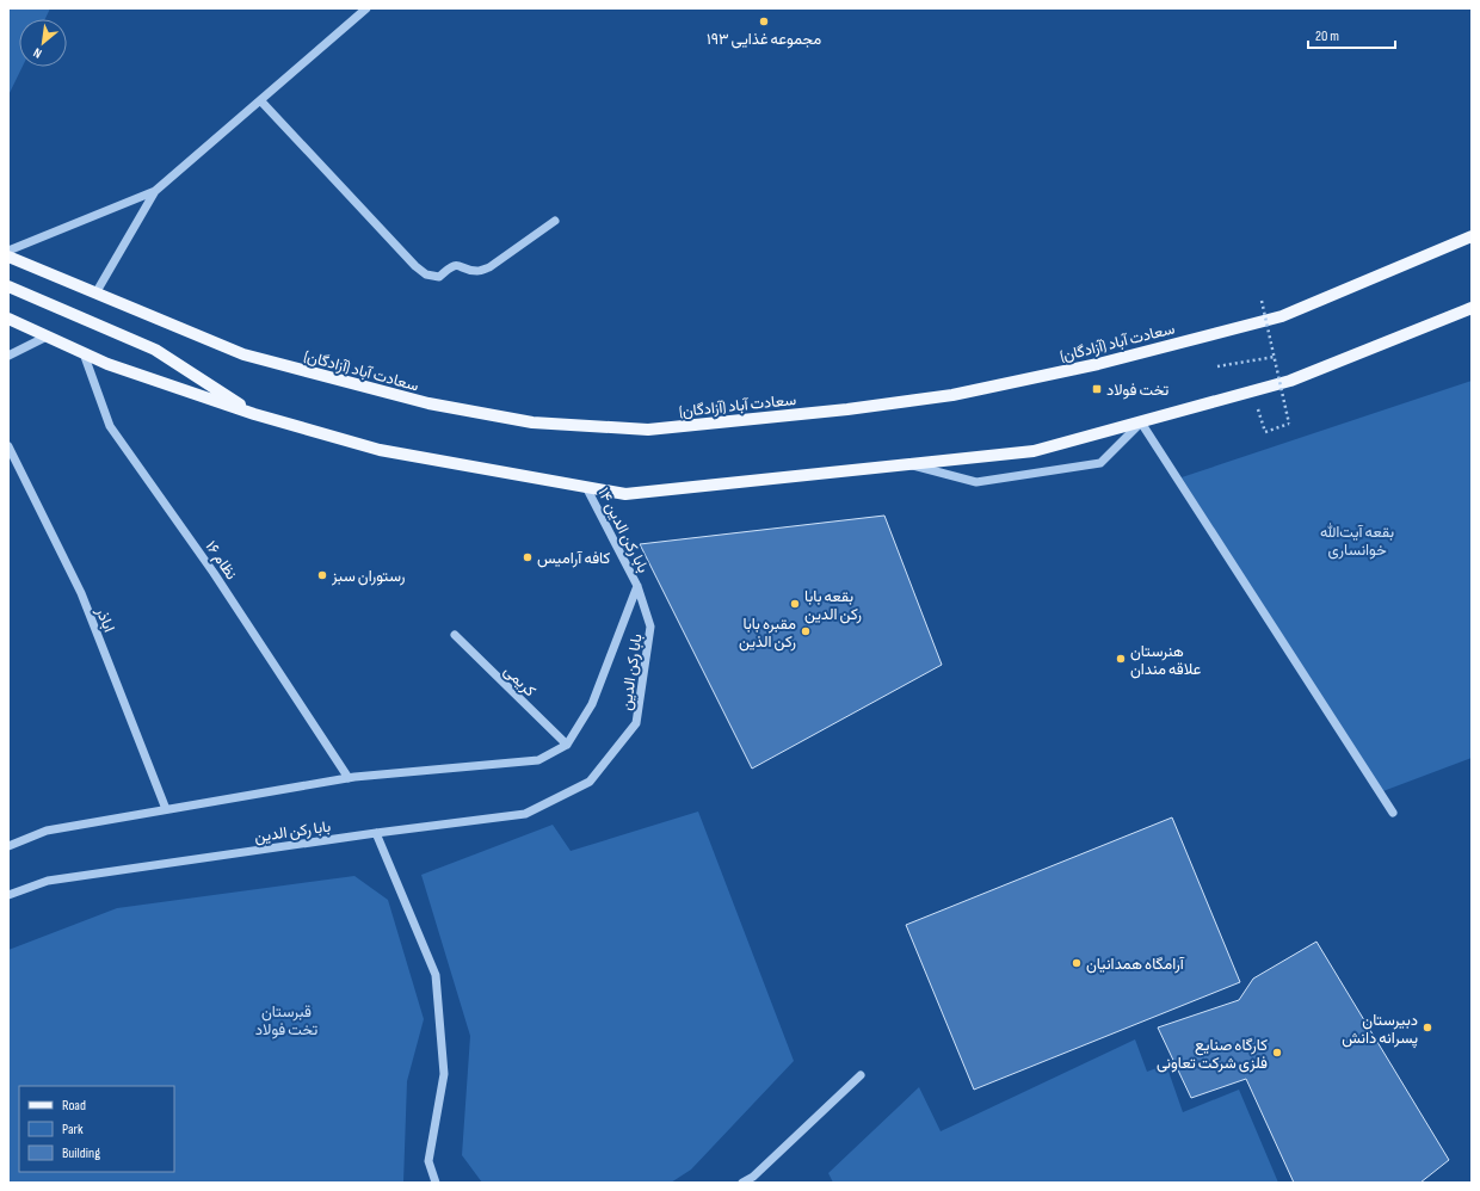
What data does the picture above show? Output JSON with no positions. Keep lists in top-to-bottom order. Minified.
{"streets":{"main road":["سعادت آباد (آزادگان)"],"street":["بابا رکن الدین ۱۴","نظام ۱۶","اباذر","بابا رکن الدین","کریمی"]},"crossings":[["بابا رکن الدین ۱۴","بابا رکن الدین"],["نظام ۱۶","بابا رکن الدین"],["اباذر","بابا رکن الدین"],["بابا رکن الدین","کریمی"]],"parks":["بقعه آیت‌الله خوانساری","قبرستان تخت فولاد"],"places":{"other":["مجموعه غذایی ۱۹۳","کافه آرامیس","رستوران سبز","بقعه بابا رکن الدین","مقبره بابا رکن الذین","هنرستان علاقه مندان","آرامگاه همدانیان","دبیرستان پسرانه دانش","کارگاه صنایع فلزی شرکت تعاونی"],"transit":["تخت فولاد"]},"legend":["Road","Park","Building"],"scale_bar":"20 m","north":"bottom left"}
